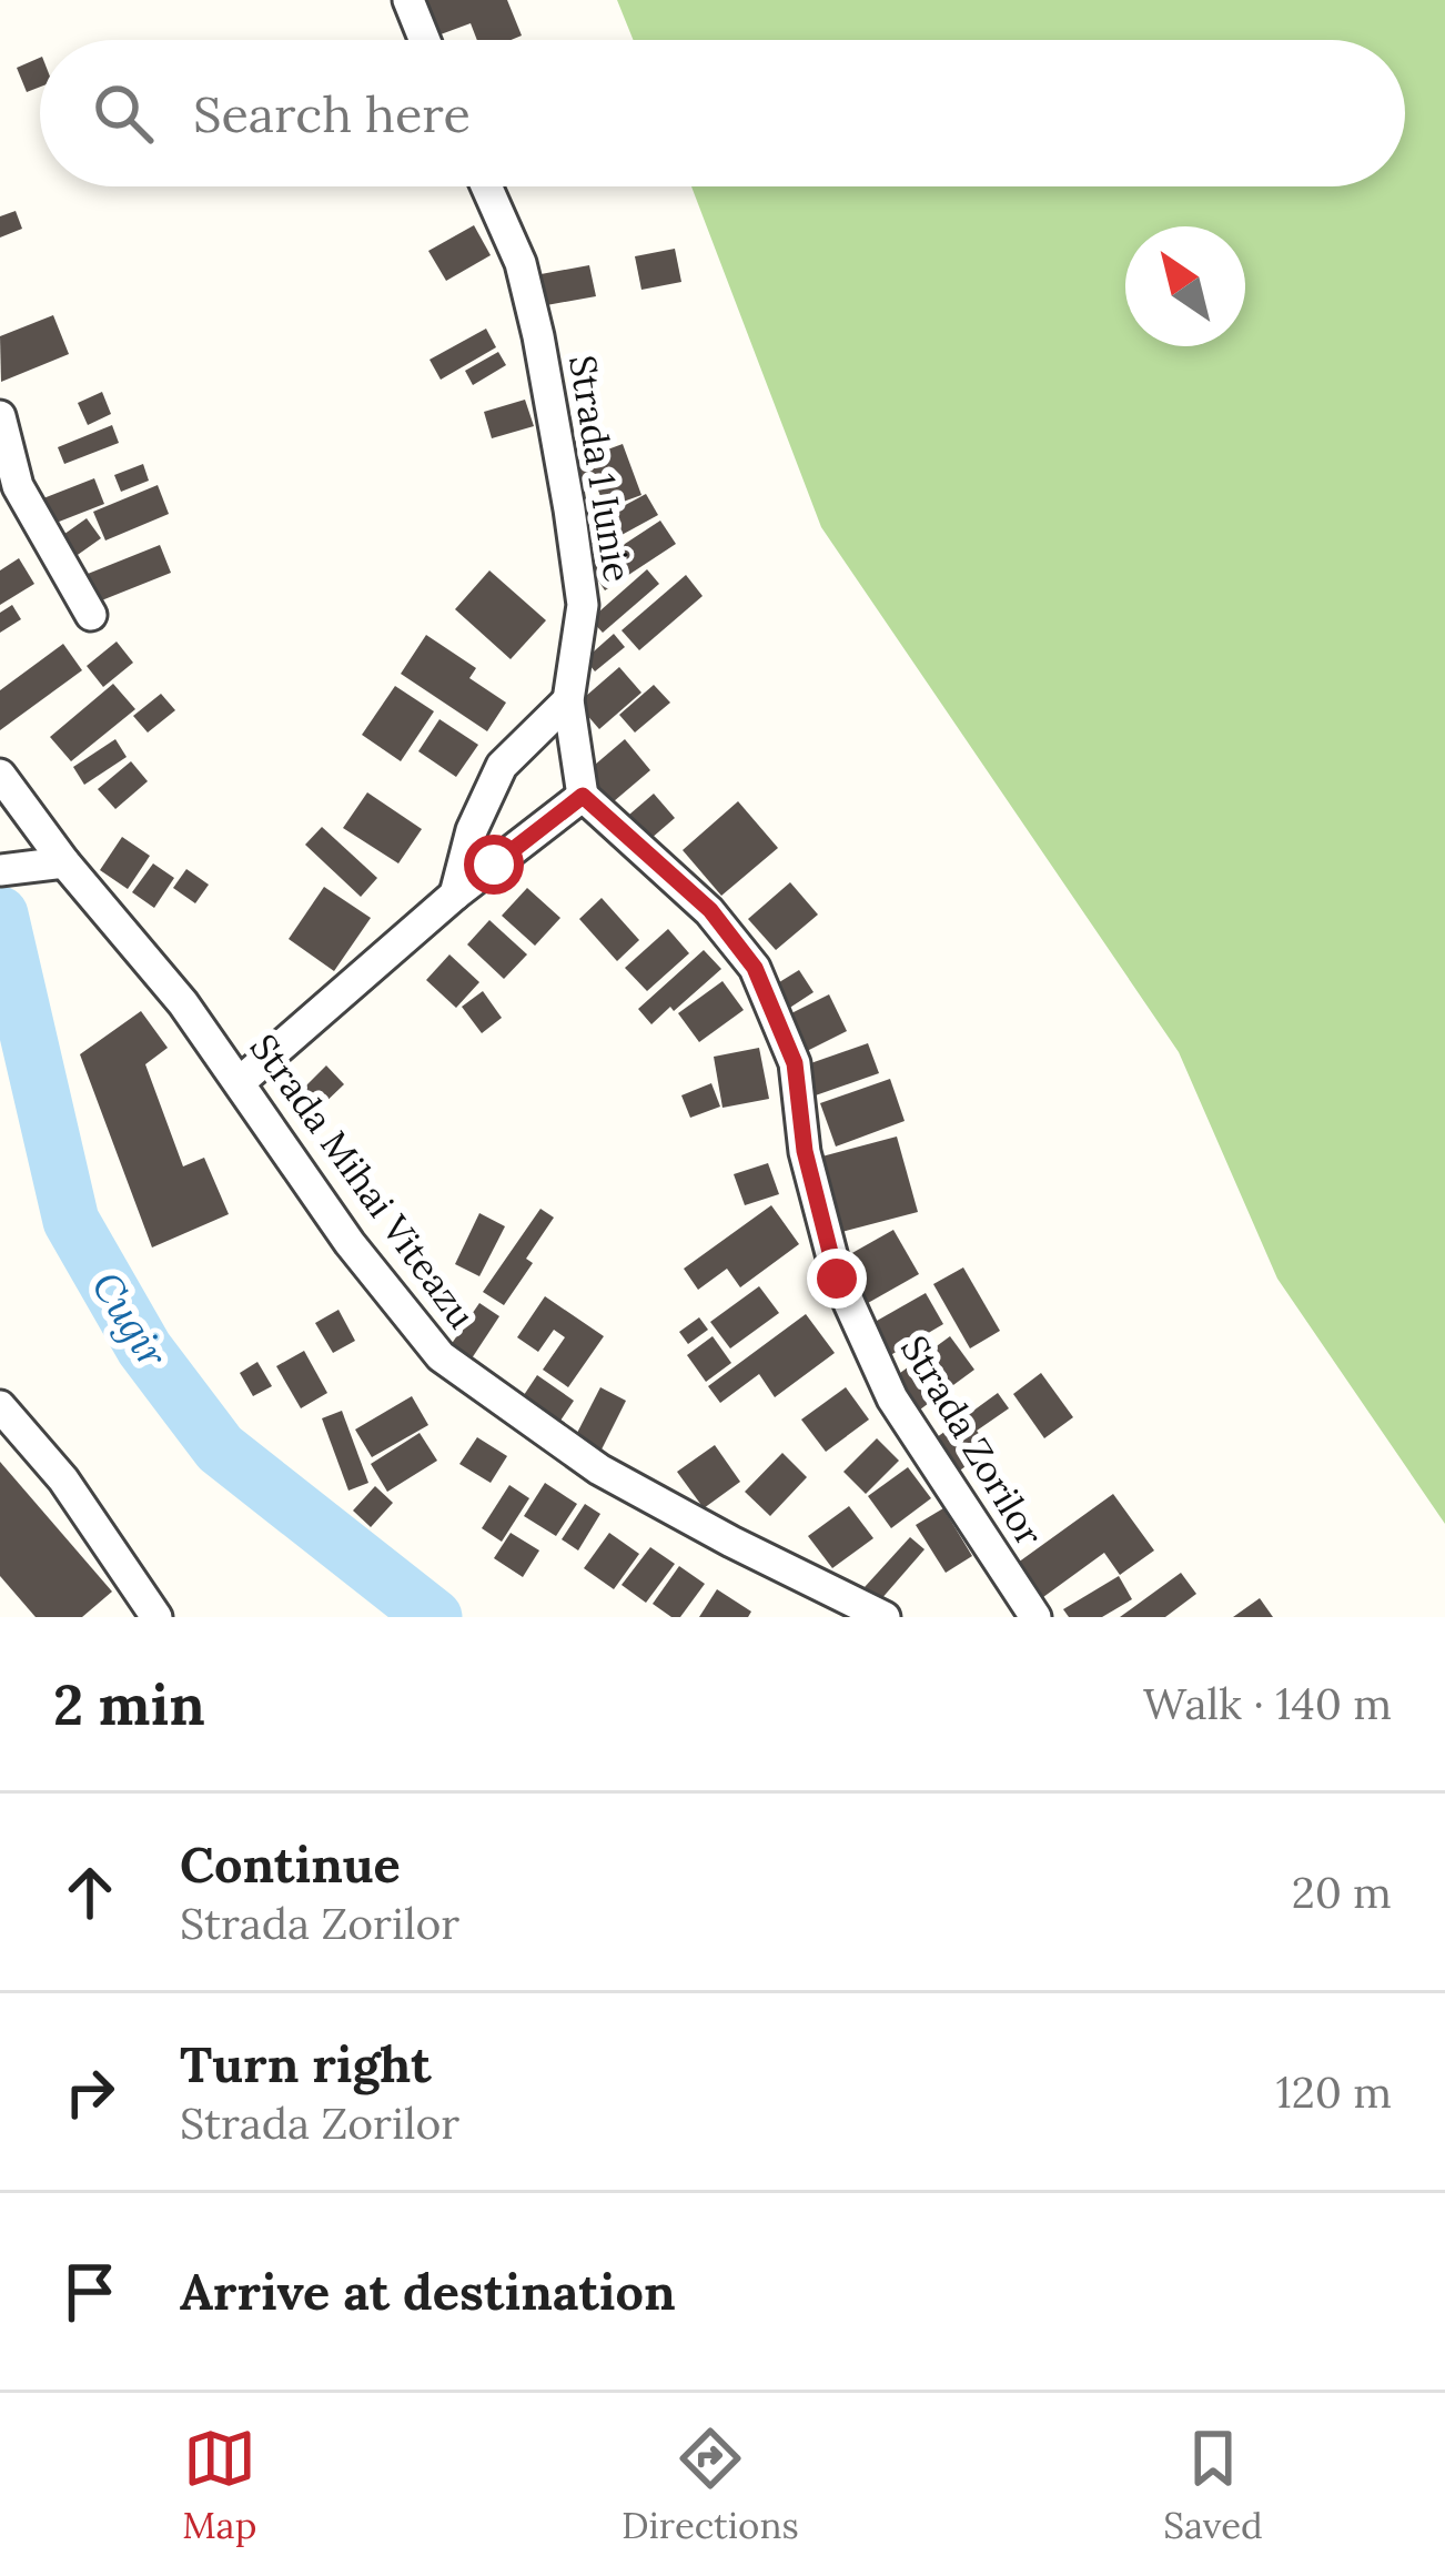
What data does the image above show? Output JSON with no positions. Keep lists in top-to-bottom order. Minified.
{"streets":{"street":["Strada 1 Iunie","Strada Mihai Viteazu","Strada Zorilor"]},"crossings":[["Strada 1 Iunie","Strada Zorilor"]],"water":["Cugir"],"north":"top left","page":{"search":"Search here","heading":["2 min","Walk · 140 m"],"list":[["Continue","Strada Zorilor","20 m"],["Turn right","Strada Zorilor","120 m"],"Arrive at destination"],"nav":["Map","Directions","Saved"]}}
